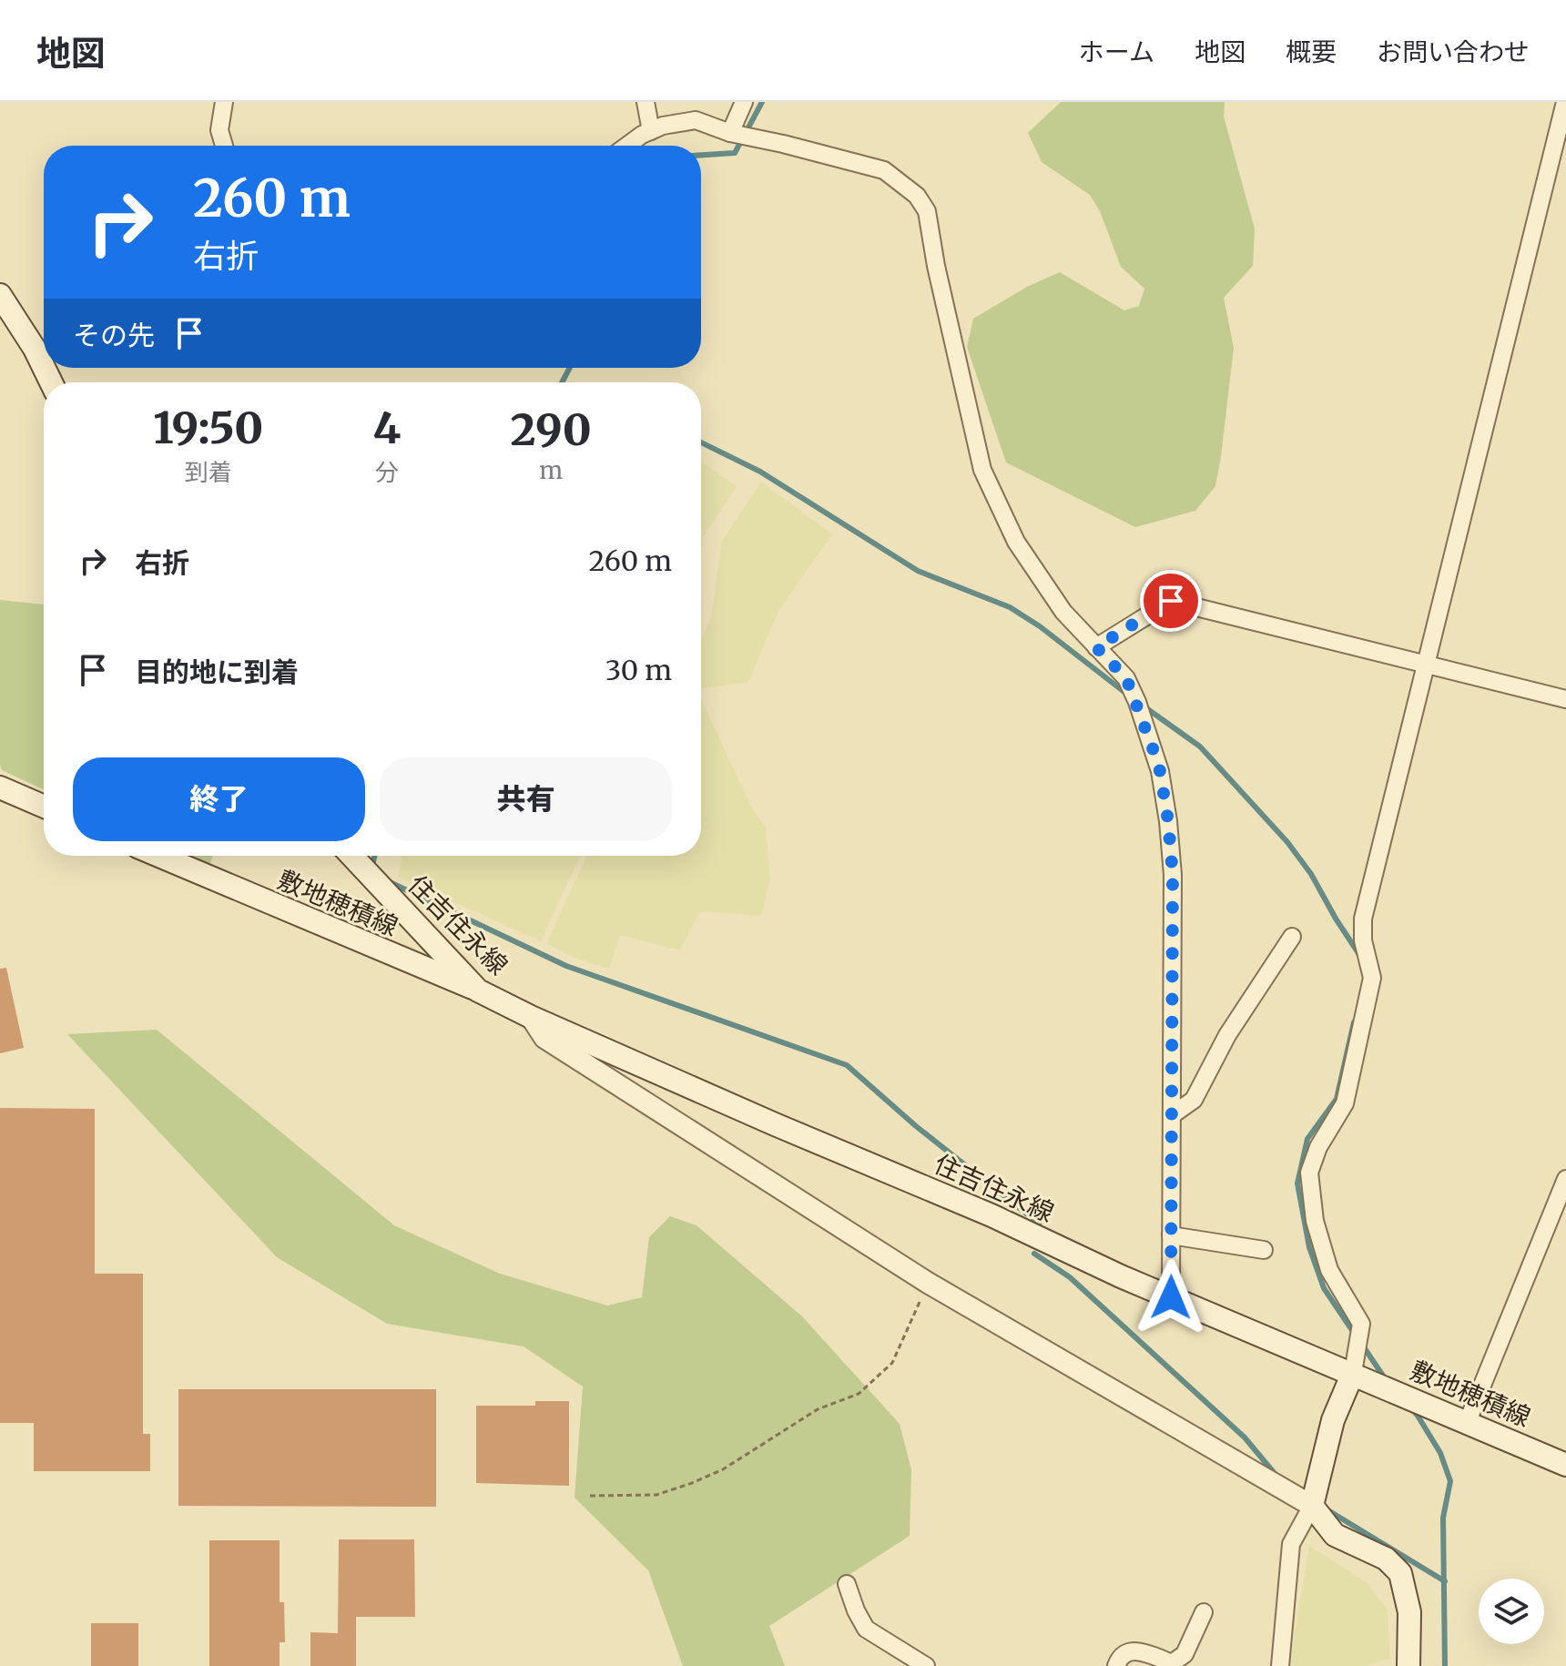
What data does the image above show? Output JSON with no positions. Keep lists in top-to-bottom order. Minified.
{"streets":{"main road":["敷地穂積線","住吉住永線"]},"crossings":[["敷地穂積線","住吉住永線"]],"page":{"header":"地図","nav":["ホーム","地図","概要","お問い合わせ"],"turn":["260 m","右折"],"then":"その先","eta":["19:50","到着","4","分","290","m"],"list":[{"name":"右折","value":"260 m"},{"name":"目的地に到着","value":"30 m"}],"buttons":["終了","共有"]}}
